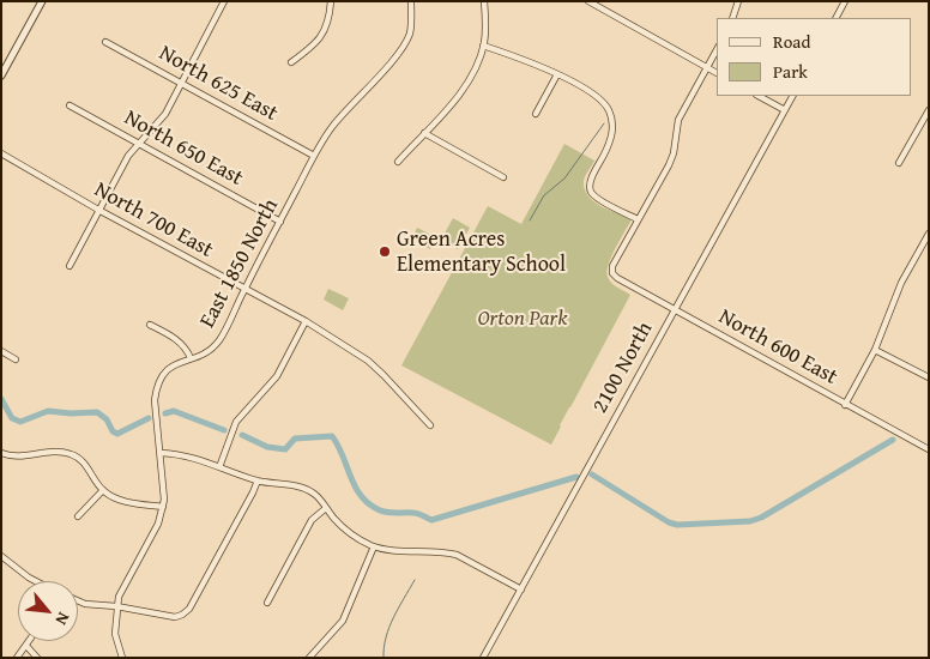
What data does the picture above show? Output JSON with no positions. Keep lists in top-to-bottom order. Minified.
{"streets":{"street":["North 625 East","North 650 East","North 700 East","East 1850 North","North 600 East","2100 North"]},"crossings":[["North 625 East","East 1850 North"],["North 650 East","East 1850 North"],["North 700 East","East 1850 North"],["North 600 East","2100 North"]],"parks":["Orton Park"],"places":["Green Acres Elementary School"],"legend":["Road","Park"],"north":"bottom right"}
